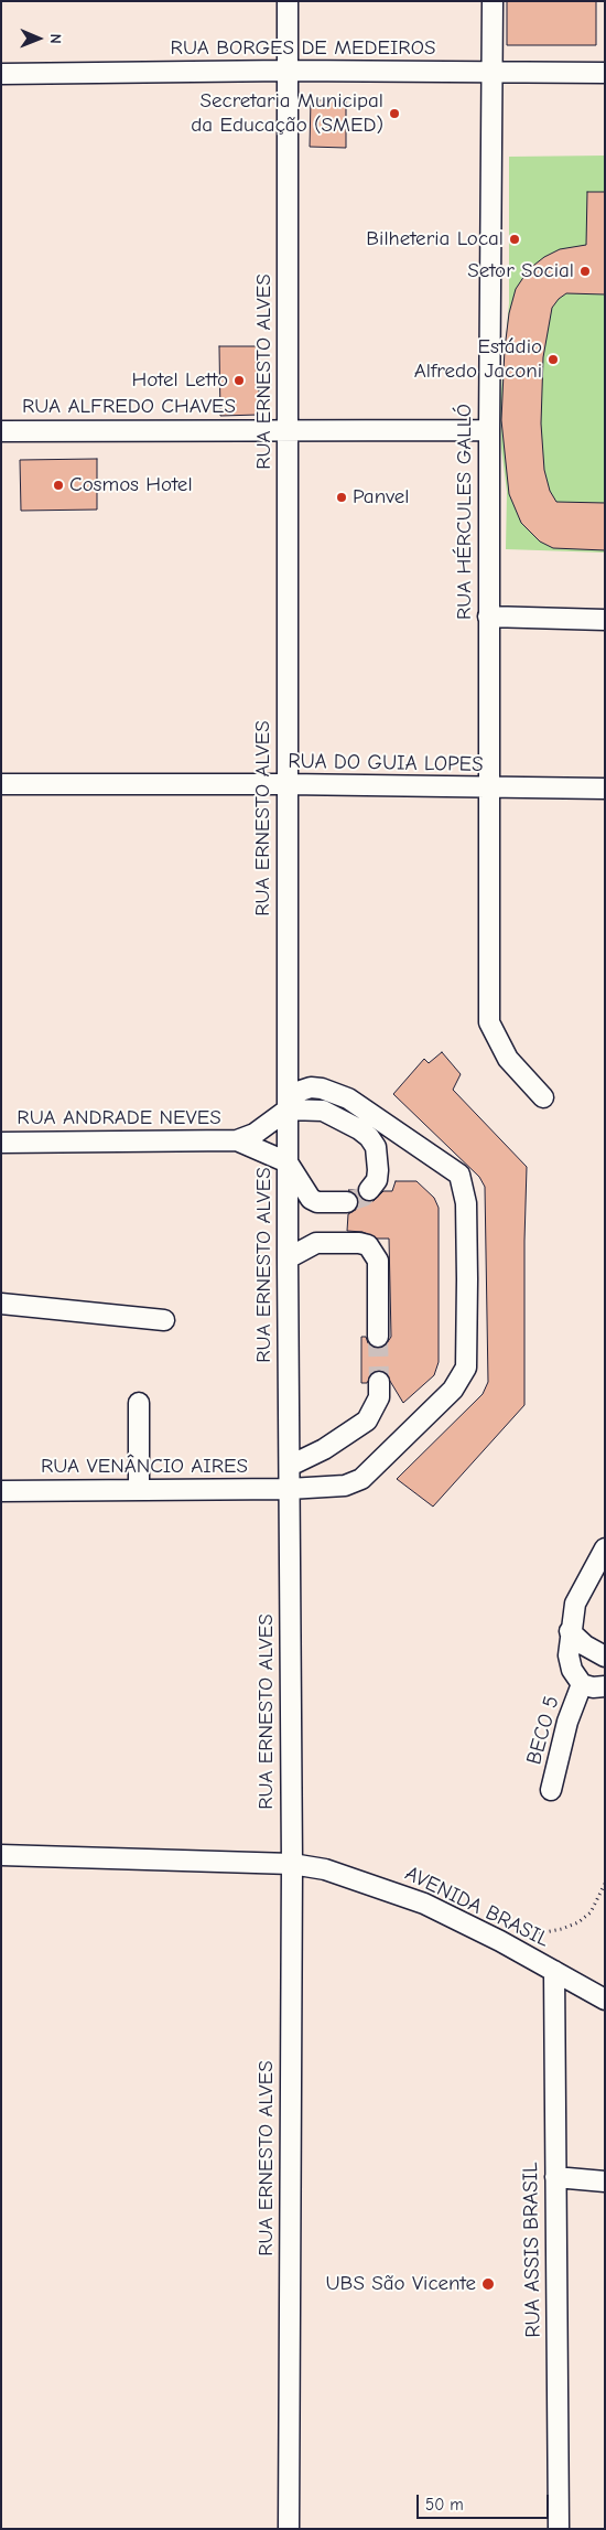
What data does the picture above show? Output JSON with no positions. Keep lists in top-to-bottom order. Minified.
{"streets":{"street":["RUA BORGES DE MEDEIROS","RUA ERNESTO ALVES","RUA ALFREDO CHAVES","RUA HÉRCULES GALLÓ","RUA DO GUIA LOPES","RUA ANDRADE NEVES","RUA VENÂNCIO AIRES","BECO 5","AVENIDA BRASIL","RUA ASSIS BRASIL"]},"crossings":[["RUA BORGES DE MEDEIROS","RUA ERNESTO ALVES"],["RUA BORGES DE MEDEIROS","RUA HÉRCULES GALLÓ"],["RUA ERNESTO ALVES","RUA ALFREDO CHAVES"],["RUA ERNESTO ALVES","RUA DO GUIA LOPES"],["RUA ERNESTO ALVES","RUA ANDRADE NEVES"],["RUA ERNESTO ALVES","RUA VENÂNCIO AIRES"],["RUA ERNESTO ALVES","AVENIDA BRASIL"],["RUA ALFREDO CHAVES","RUA HÉRCULES GALLÓ"],["RUA HÉRCULES GALLÓ","RUA DO GUIA LOPES"],["RUA ANDRADE NEVES","RUA VENÂNCIO AIRES"],["AVENIDA BRASIL","RUA ASSIS BRASIL"]],"places":["Secretaria Municipal da Educação (SMED)","Bilheteria Local","Setor Social","Estádio Alfredo Jaconi","Hotel Letto","Cosmos Hotel","Panvel","UBS São Vicente"],"scale_bar":"50 m","north":"right"}
